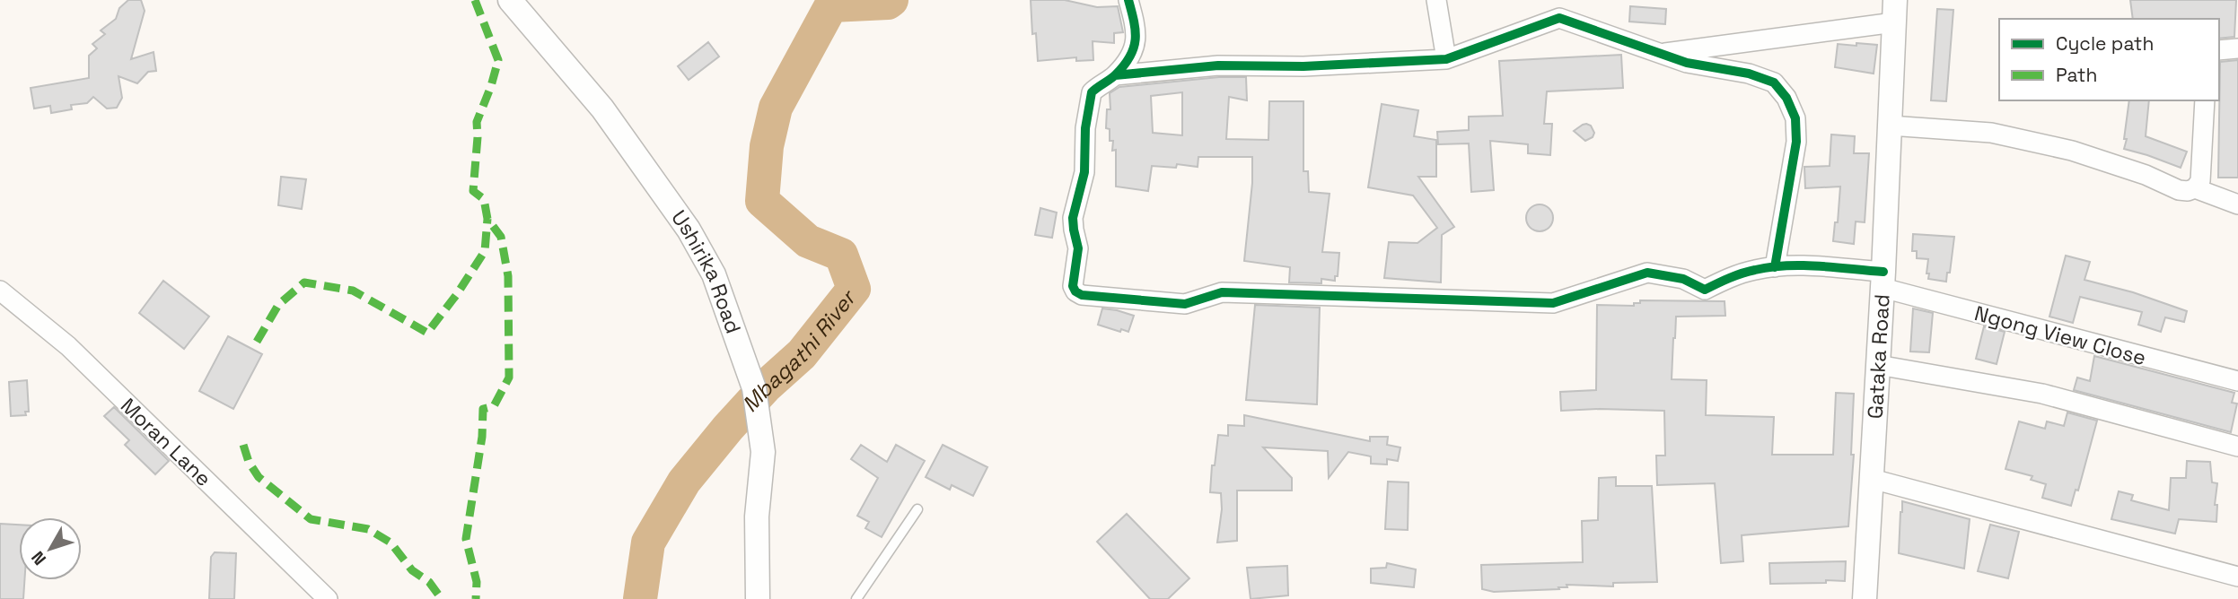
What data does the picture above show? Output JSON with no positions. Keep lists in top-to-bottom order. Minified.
{"streets":{"street":["Ushirika Road","Ngong View Close","Gataka Road","Moran Lane"]},"crossings":[["Ngong View Close","Gataka Road"]],"water":["Mbagathi River"],"legend":["Cycle path","Path"],"north":"bottom left"}
